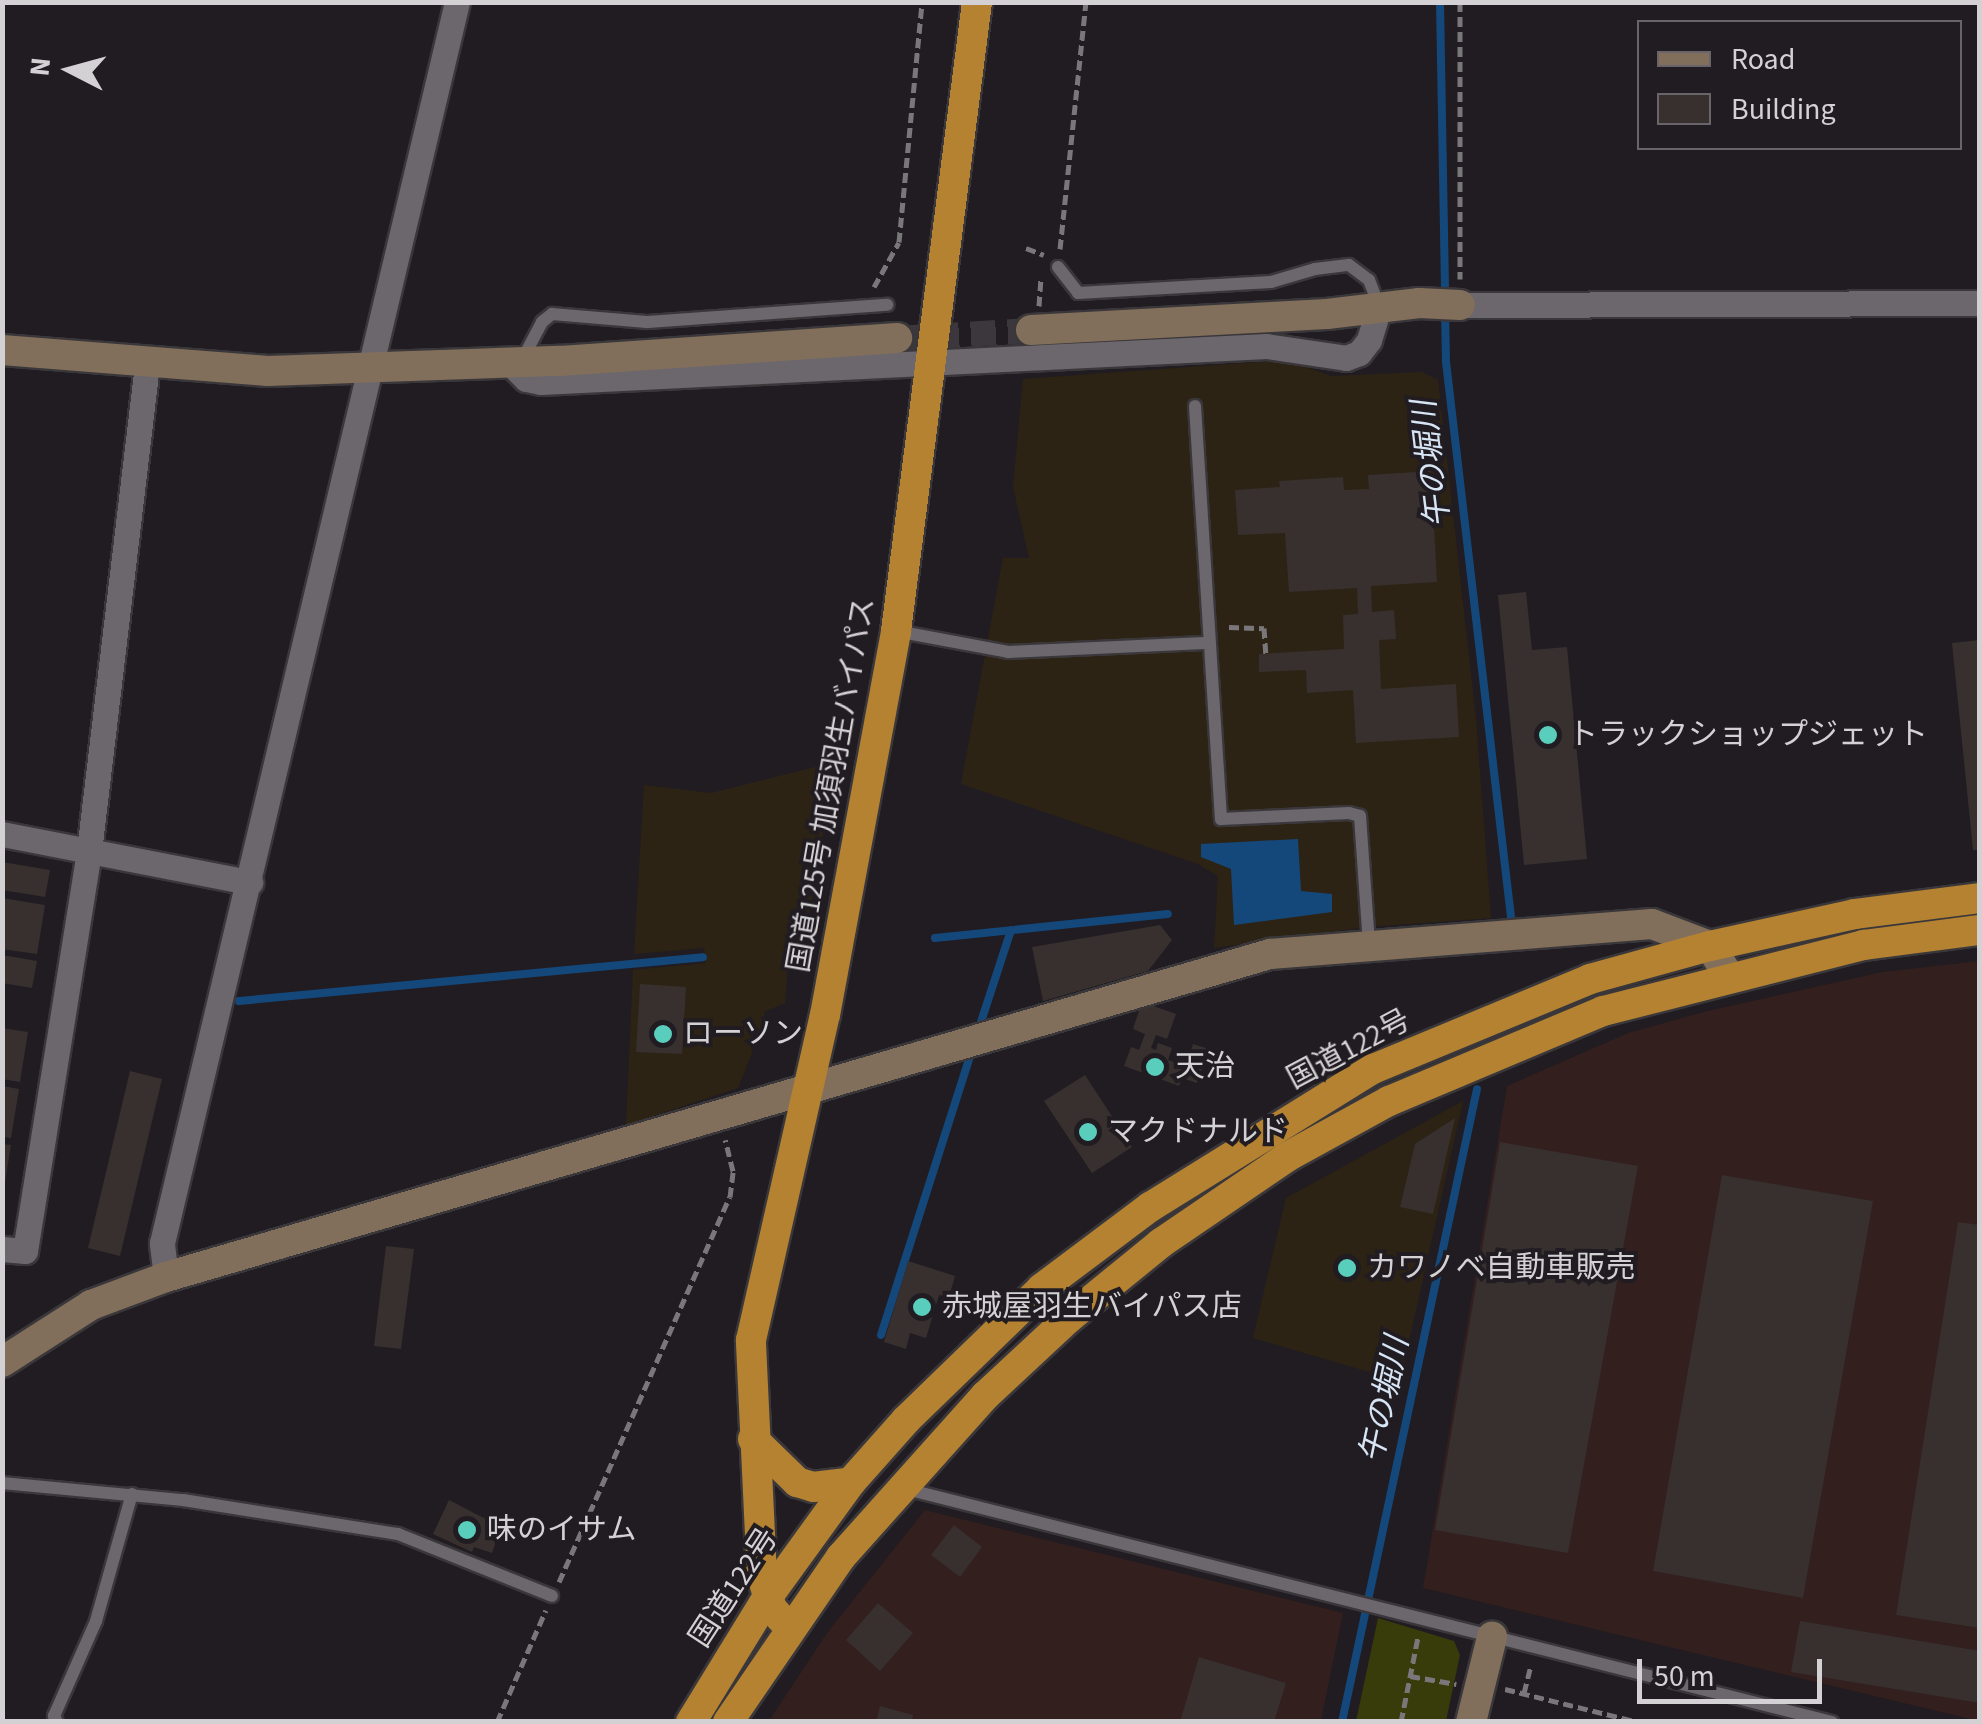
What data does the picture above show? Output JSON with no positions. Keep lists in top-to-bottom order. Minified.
{"streets":{"highway":["国道125号 加須羽生バイパス","国道122号"]},"crossings":[["国道125号 加須羽生バイパス","国道122号"]],"water":["午の堀川"],"places":["トラックショップジェット","ローソン","天治","マクドナルド","カワノベ自動車販売","赤城屋羽生バイパス店","味のイサム"],"legend":["Road","Building"],"scale_bar":"50 m","north":"left"}
